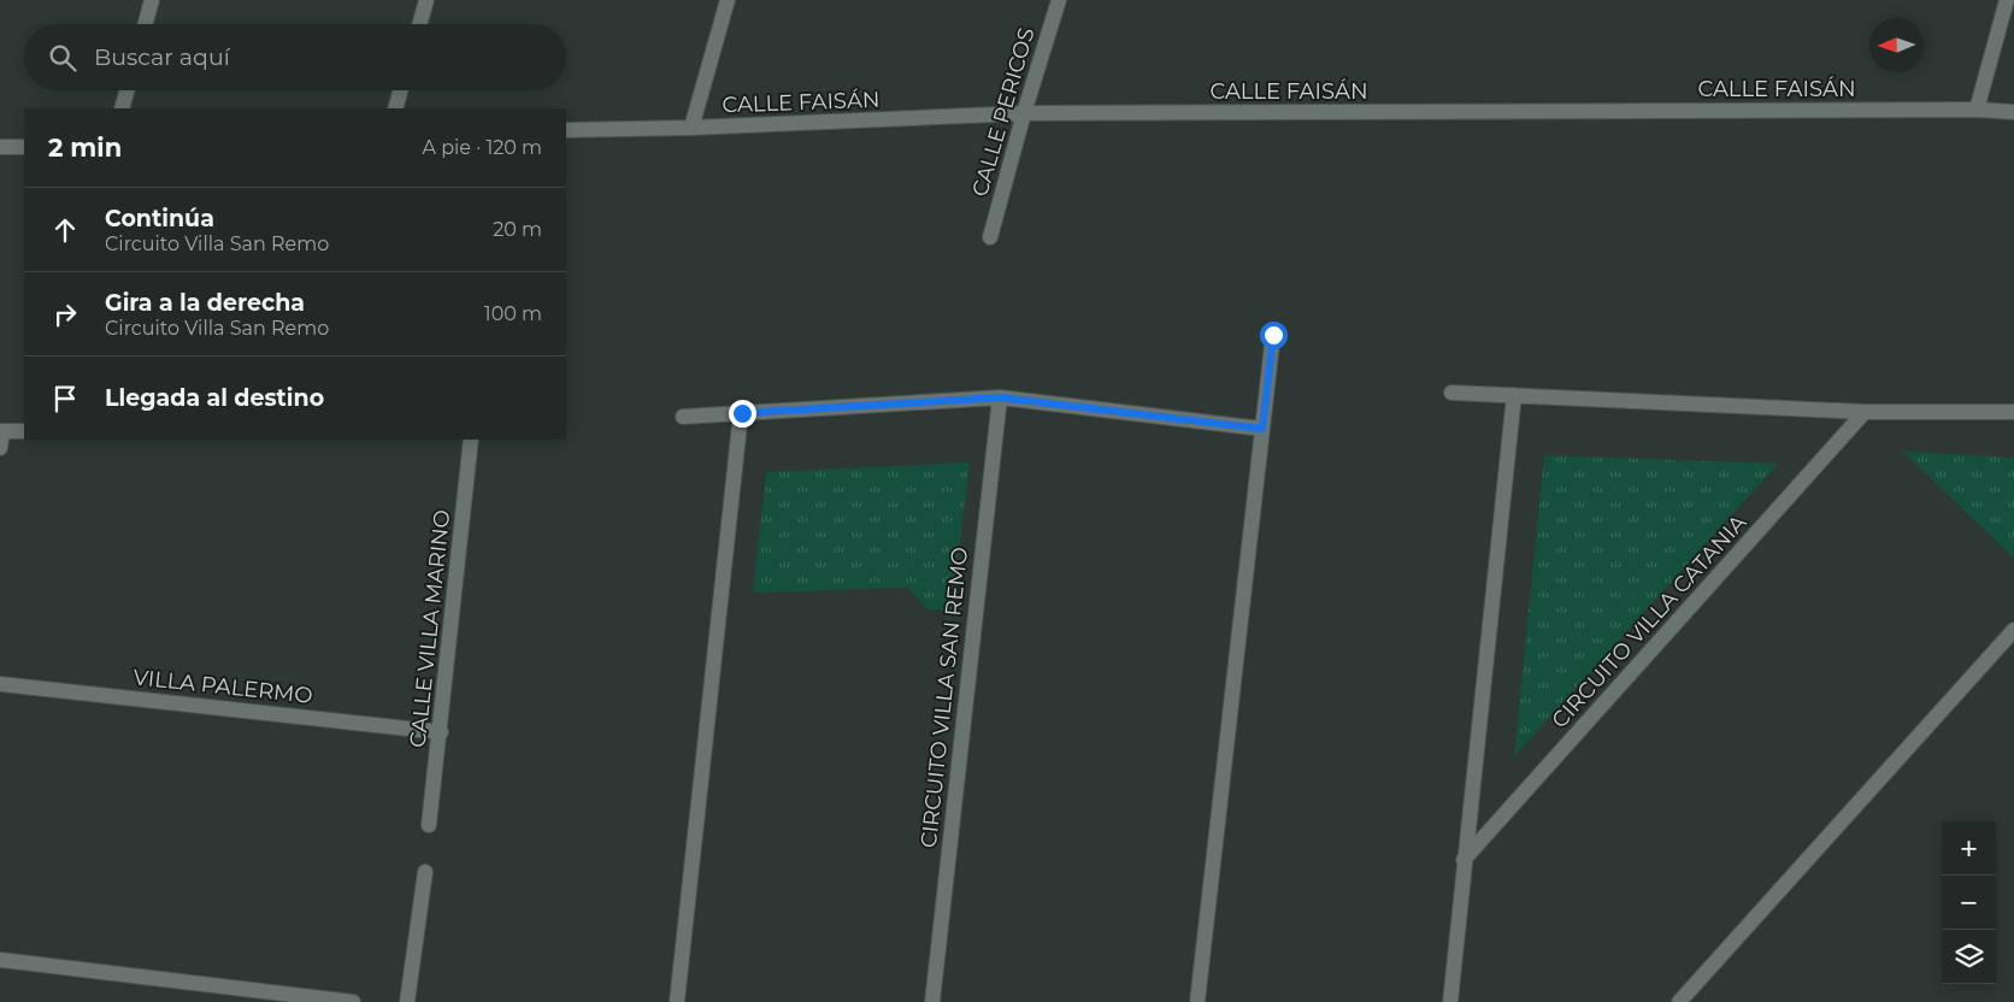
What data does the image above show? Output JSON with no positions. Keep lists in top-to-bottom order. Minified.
{"streets":{"street":["CALLE FAISÁN","CALLE PERICOS","CIRCUITO VILLA CATANIA","CALLE VILLA MARINO","VILLA PALERMO","CIRCUITO VILLA SAN REMO"]},"crossings":[["CALLE FAISÁN","CALLE PERICOS"],["CALLE VILLA MARINO","VILLA PALERMO"]],"north":"left","page":{"search":"Buscar aquí","heading":["2 min","A pie · 120 m"],"list":[["Continúa","Circuito Villa San Remo","20 m"],["Gira a la derecha","Circuito Villa San Remo","100 m"],"Llegada al destino"],"map_buttons":["+","−"]}}
